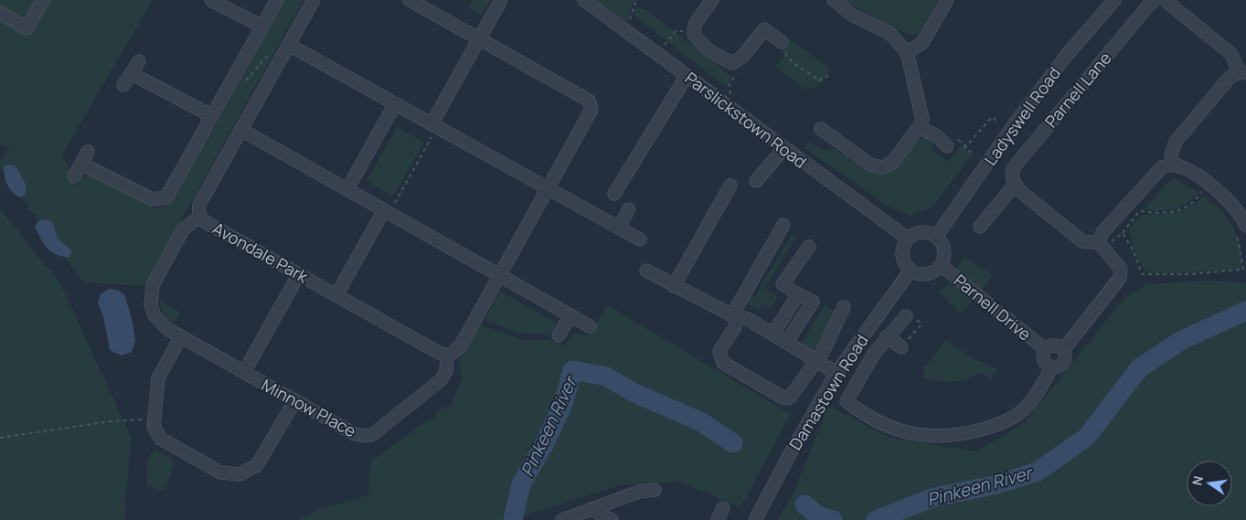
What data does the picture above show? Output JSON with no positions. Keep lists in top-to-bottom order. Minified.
{"streets":{"street":["Parnell Lane","Ladyswell Road","Parslickstown Road","Avondale Park","Parnell Drive","Damastown Road","Minnow Place"]},"crossings":[["Ladyswell Road","Parslickstown Road"],["Ladyswell Road","Parnell Drive"],["Ladyswell Road","Damastown Road"],["Parslickstown Road","Parnell Drive"],["Parslickstown Road","Damastown Road"],["Avondale Park","Minnow Place"],["Parnell Drive","Damastown Road"]],"water":["Pinkeen River"],"north":"left"}
